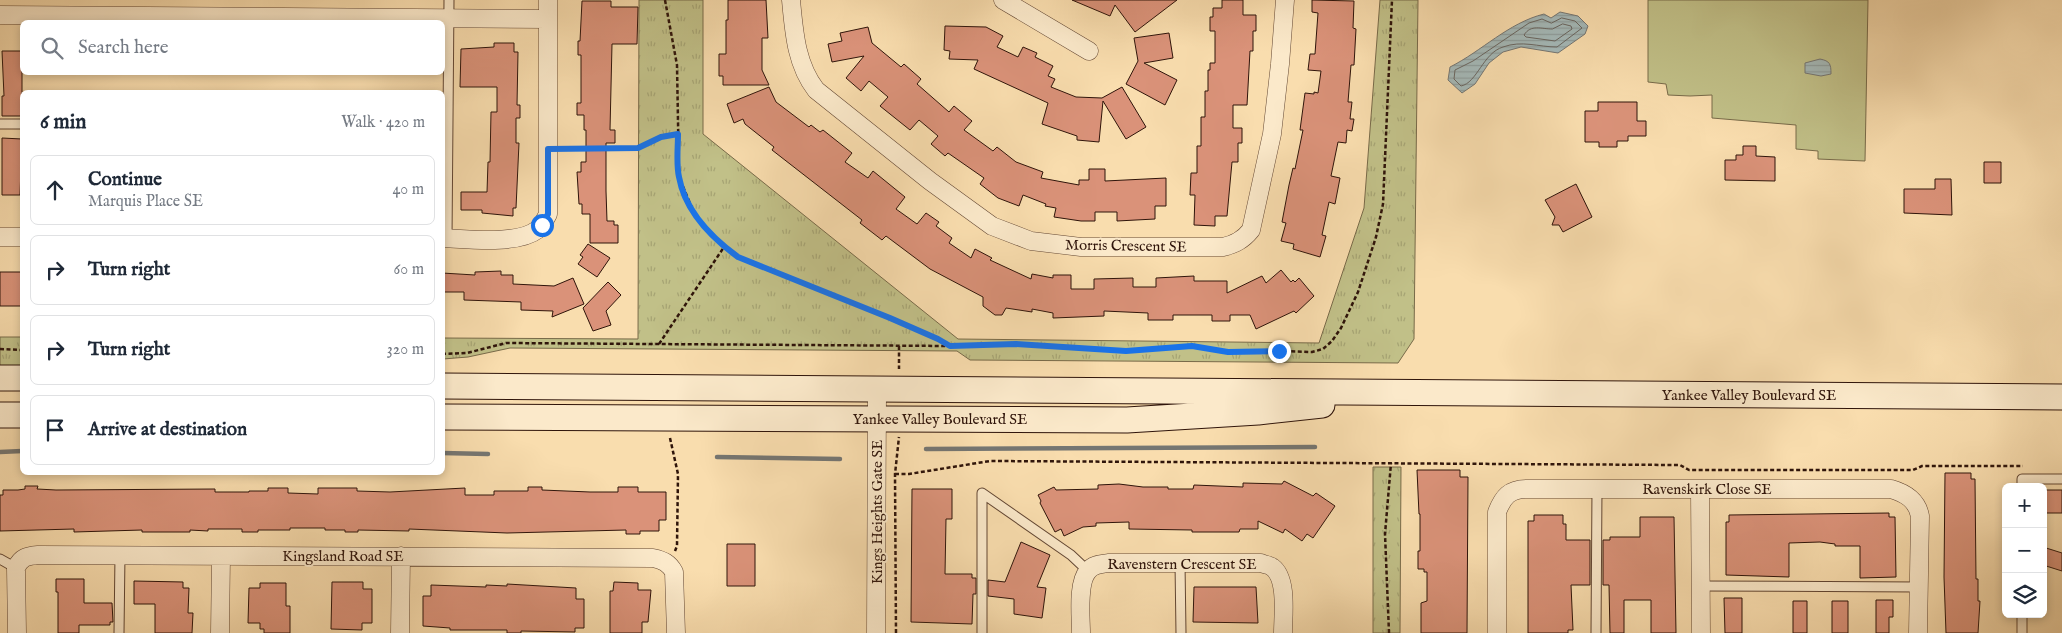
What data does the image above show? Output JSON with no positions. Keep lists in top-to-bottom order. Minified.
{"streets":{"street":["Morris Crescent SE","Yankee Valley Boulevard SE","Ravenskirk Close SE","Kings Heights Gate SE","Kingsland Road SE","Ravenstern Crescent SE"]},"crossings":[["Yankee Valley Boulevard SE","Kings Heights Gate SE"]],"page":{"search":"Search here","heading":["6 min","Walk · 420 m"],"list":[["Continue","Marquis Place SE","40 m"],["Turn right","60 m"],["Turn right","320 m"],"Arrive at destination"],"map_buttons":["+","−"]}}
